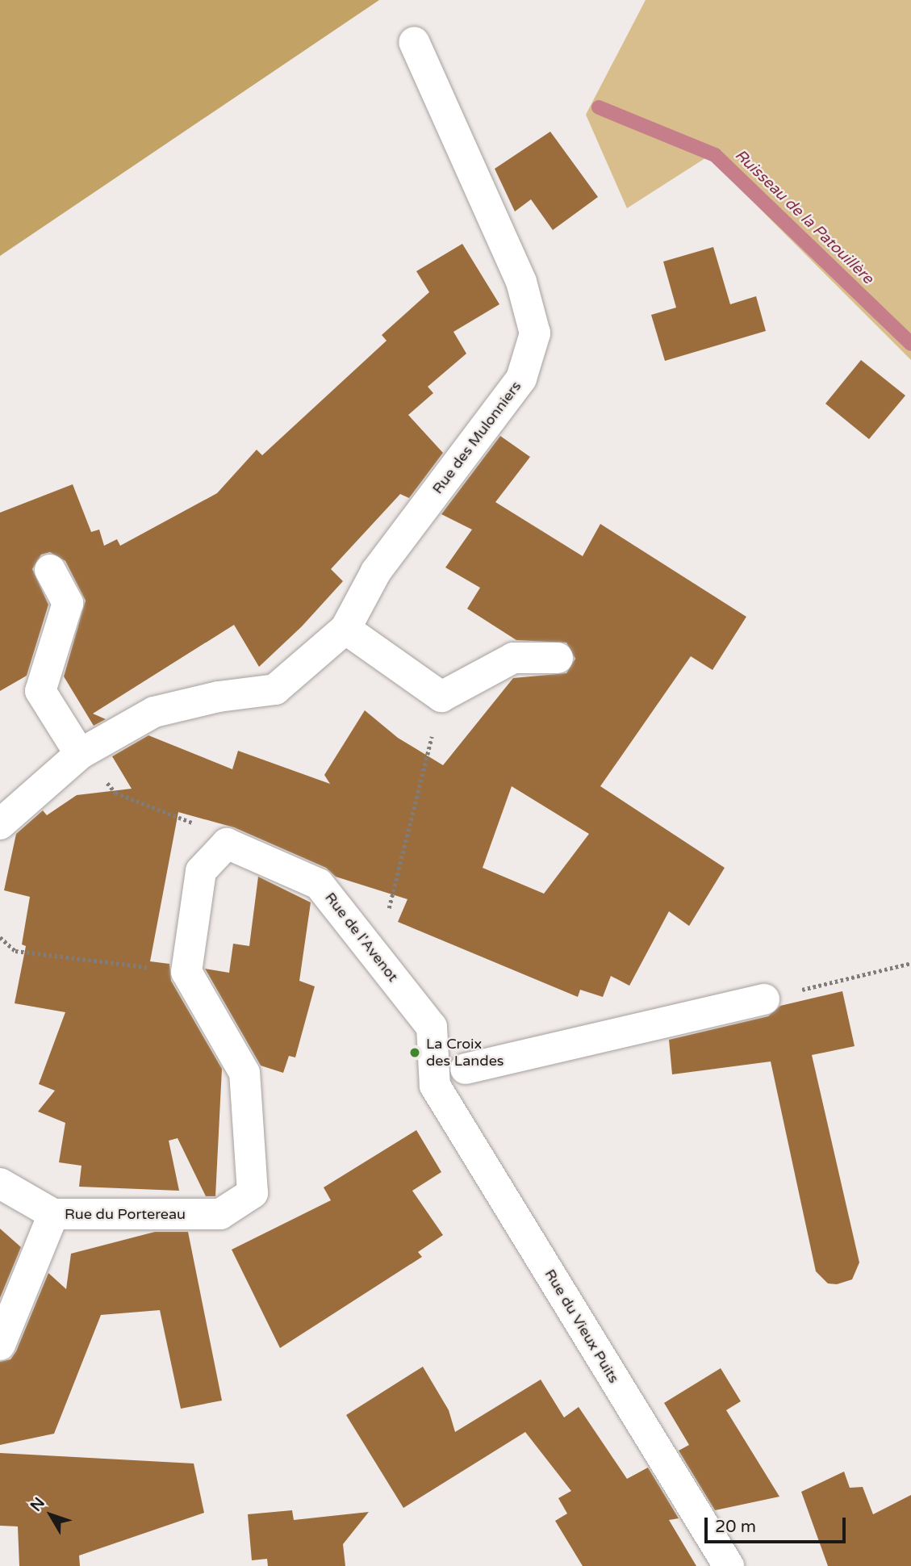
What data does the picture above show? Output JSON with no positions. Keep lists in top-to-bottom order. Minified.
{"streets":{"street":["Rue des Mulonniers","Rue de l'Avenot","Rue du Portereau","Rue du Vieux Puits"]},"crossings":[["Rue de l'Avenot","Rue du Vieux Puits"]],"water":["Ruisseau de la Patouillère"],"places":["La Croix des Landes"],"scale_bar":"20 m","north":"top left"}
